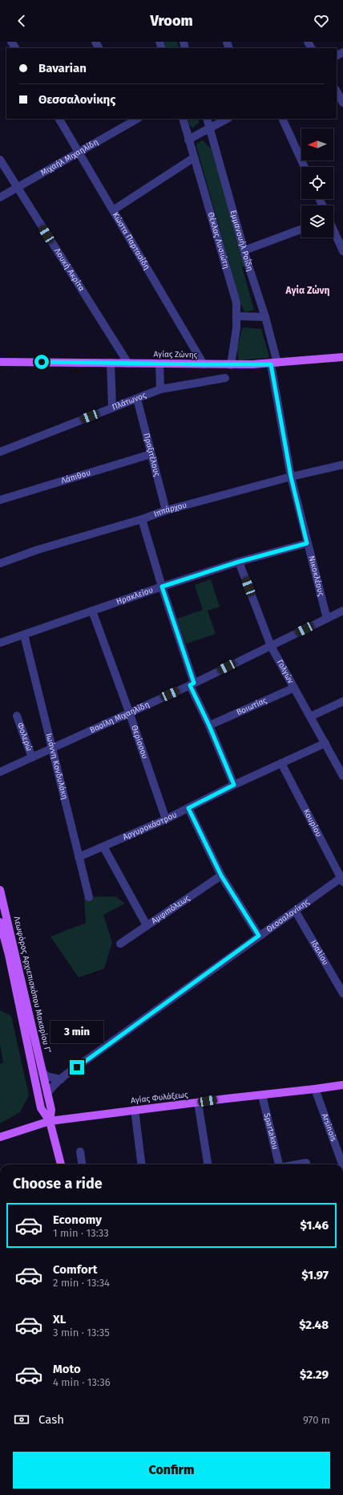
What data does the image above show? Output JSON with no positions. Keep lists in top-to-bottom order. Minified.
{"streets":{"main road":["Αγίας Ζώνης","Λεωφόρος Αρχιεπισκόπου Μακαρίου Γ’","Αγίας Φυλάξεως"],"street":["Μιχαήλ Μιχαηλίδη","Θέκλας Λυσιώτη","Εμμανουήλ Ροΐδη","Κώστα Παρτασίδη","Λουκή Ακρίτα","Πλάτωνος","Πραξιτέλους","Λάπιθου","Ιππάρχου","Νικοκλέους","Ηρακλείου","Γολγών","Βοιωτίας","Βασίλη Μιχαηλίδη","Φολερώ","Θερίσσου","Ιωάννη Κονδυλάκη","Κουρίου","Αργυροκάστρου","Αμφιπόλεως","Θεσσαλονίκης","Ιδαλίου","Arsinois","Spartakou"]},"crossings":[["Μιχαήλ Μιχαηλίδη","Κώστα Παρτασίδη"],["Μιχαήλ Μιχαηλίδη","Λουκή Ακρίτα"],["Θέκλας Λυσιώτη","Αγίας Ζώνης"],["Εμμανουήλ Ροΐδη","Αγίας Ζώνης"],["Εμμανουήλ Ροΐδη","Νικοκλέους"],["Κώστα Παρτασίδη","Αγίας Ζώνης"],["Λουκή Ακρίτα","Αγίας Ζώνης"],["Αγίας Ζώνης","Νικοκλέους"],["Πλάτωνος","Πραξιτέλους"],["Πραξιτέλους","Λάπιθου"],["Πραξιτέλους","Ιππάρχου"],["Ιππάρχου","Νικοκλέους"],["Νικοκλέους","Ηρακλείου"],["Νικοκλέους","Βασίλη Μιχαηλίδη"],["Ηρακλείου","Γολγών"],["Ηρακλείου","Θερίσσου"],["Ηρακλείου","Ιωάννη Κονδυλάκη"],["Γολγών","Βοιωτίας"],["Γολγών","Βασίλη Μιχαηλίδη"],["Γολγών","Αργυροκάστρου"],["Βασίλη Μιχαηλίδη","Φολερώ"],["Βασίλη Μιχαηλίδη","Θερίσσου"],["Βασίλη Μιχαηλίδη","Ιωάννη Κονδυλάκη"],["Θερίσσου","Αργυροκάστρου"],["Ιωάννη Κονδυλάκη","Αργυροκάστρου"],["Κουρίου","Αργυροκάστρου"],["Κουρίου","Θεσσαλονίκης"],["Θεσσαλονίκης","Ιδαλίου"],["Θεσσαλονίκης","Λεωφόρος Αρχιεπισκόπου Μακαρίου Γ’"],["Λεωφόρος Αρχιεπισκόπου Μακαρίου Γ’","Αγίας Φυλάξεως"],["Αγίας Φυλάξεως","Arsinois"],["Αγίας Φυλάξεως","Spartakou"]],"districts":["Αγία Ζώνη"],"north":"left","page":{"header":"Vroom","banner":["Bavarian","Θεσσαλονίκης"],"bubble":"3 min","heading":"Choose a ride","list":[{"name":"Economy","note":"1 min · 13:33","value":"$1.46"},{"name":"Comfort","note":"2 min · 13:34","value":"$1.97"},{"name":"XL","note":"3 min · 13:35","value":"$2.48"},{"name":"Moto","note":"4 min · 13:36","value":"$2.29"}],"pay":["Cash","970 m"],"buttons":"Confirm"}}
